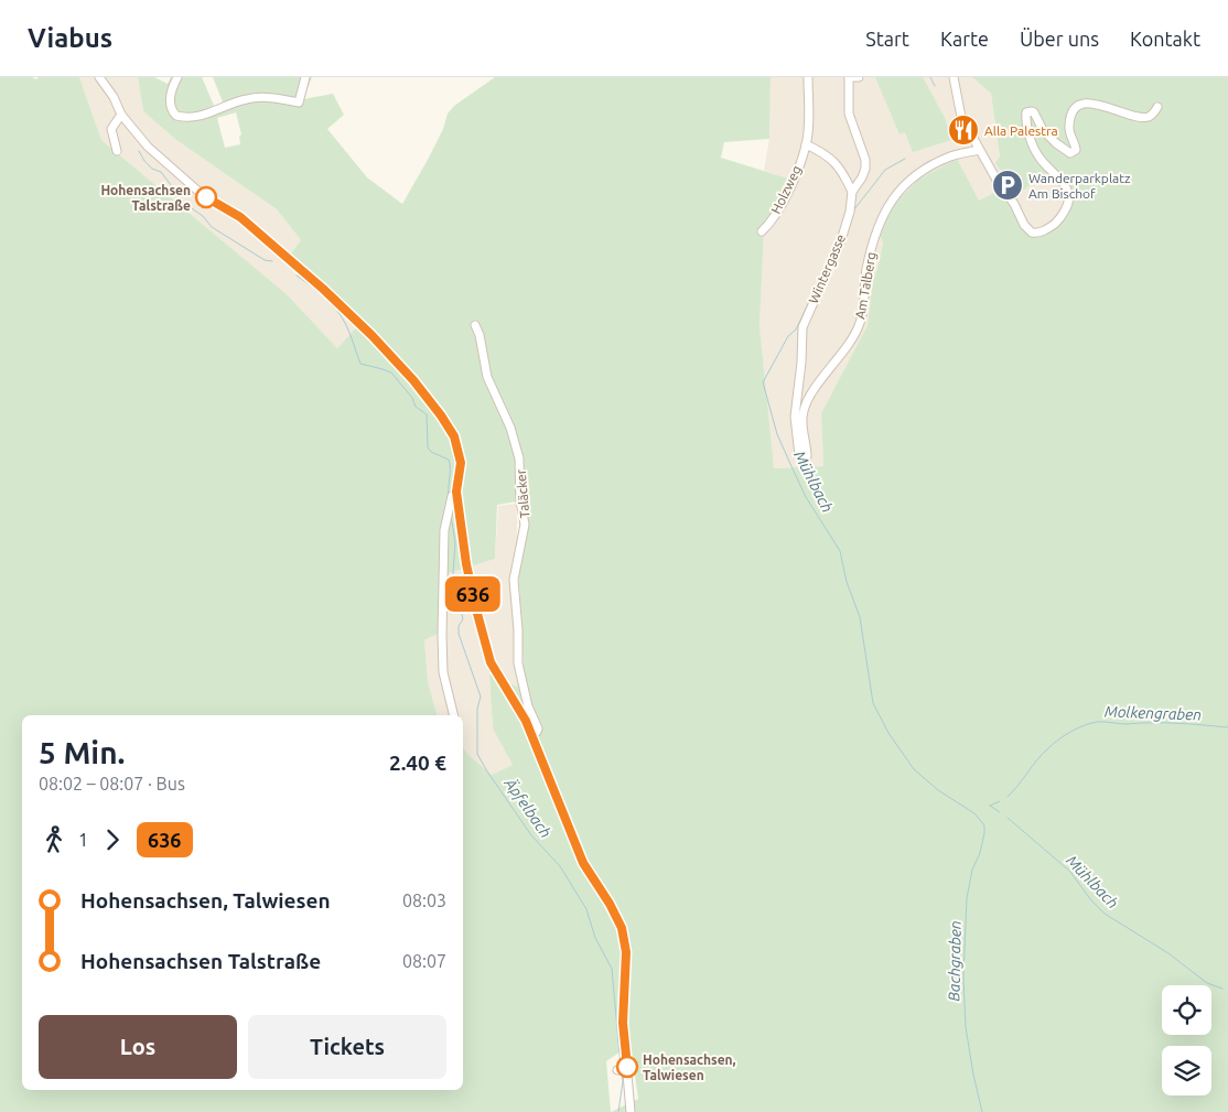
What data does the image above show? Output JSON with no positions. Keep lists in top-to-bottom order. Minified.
{"streets":{"street":["Holzweg","Wintergasse","Am Talberg","Taläcker"]},"crossings":[["Wintergasse","Am Talberg"]],"water":["Mühlbach","Molkengraben","Äpfelbach","Bachgraben"],"places":{"restaurant":["Alla Palestra"],"parking":["Wanderparkplatz Am Bischof"],"other":["Hohensachsen Talstraße","Hohensachsen, Talwiesen"]},"lines":["bus line 636"],"page":{"header":"Viabus","nav":["Start","Karte","Über uns","Kontakt"],"on_map":"636","heading":["5 Min.","08:02 – 08:07 · Bus","2.40 €"],"legs":["1","636"],"list":[{"name":"Hohensachsen, Talwiesen","value":"08:03"},{"name":"Hohensachsen Talstraße","value":"08:07"}],"buttons":["Los","Tickets"]}}
